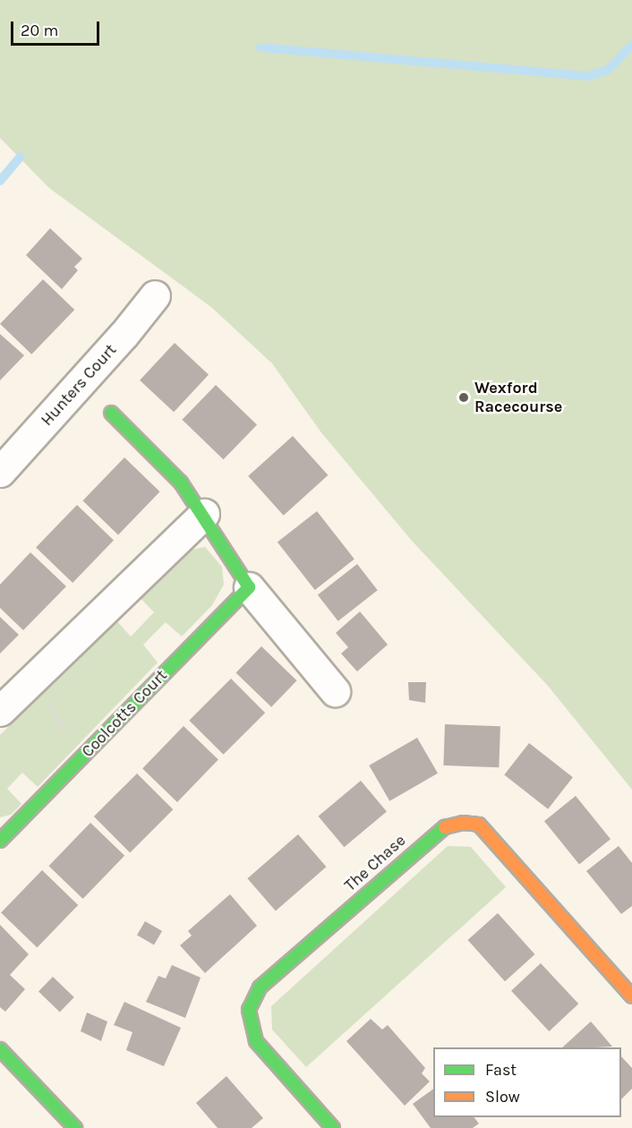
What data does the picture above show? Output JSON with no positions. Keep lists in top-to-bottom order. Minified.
{"streets":{"street":["Hunters Court","Coolcotts Court","The Chase"]},"places":["Wexford Racecourse"],"legend":["Fast","Slow"],"scale_bar":"20 m"}
